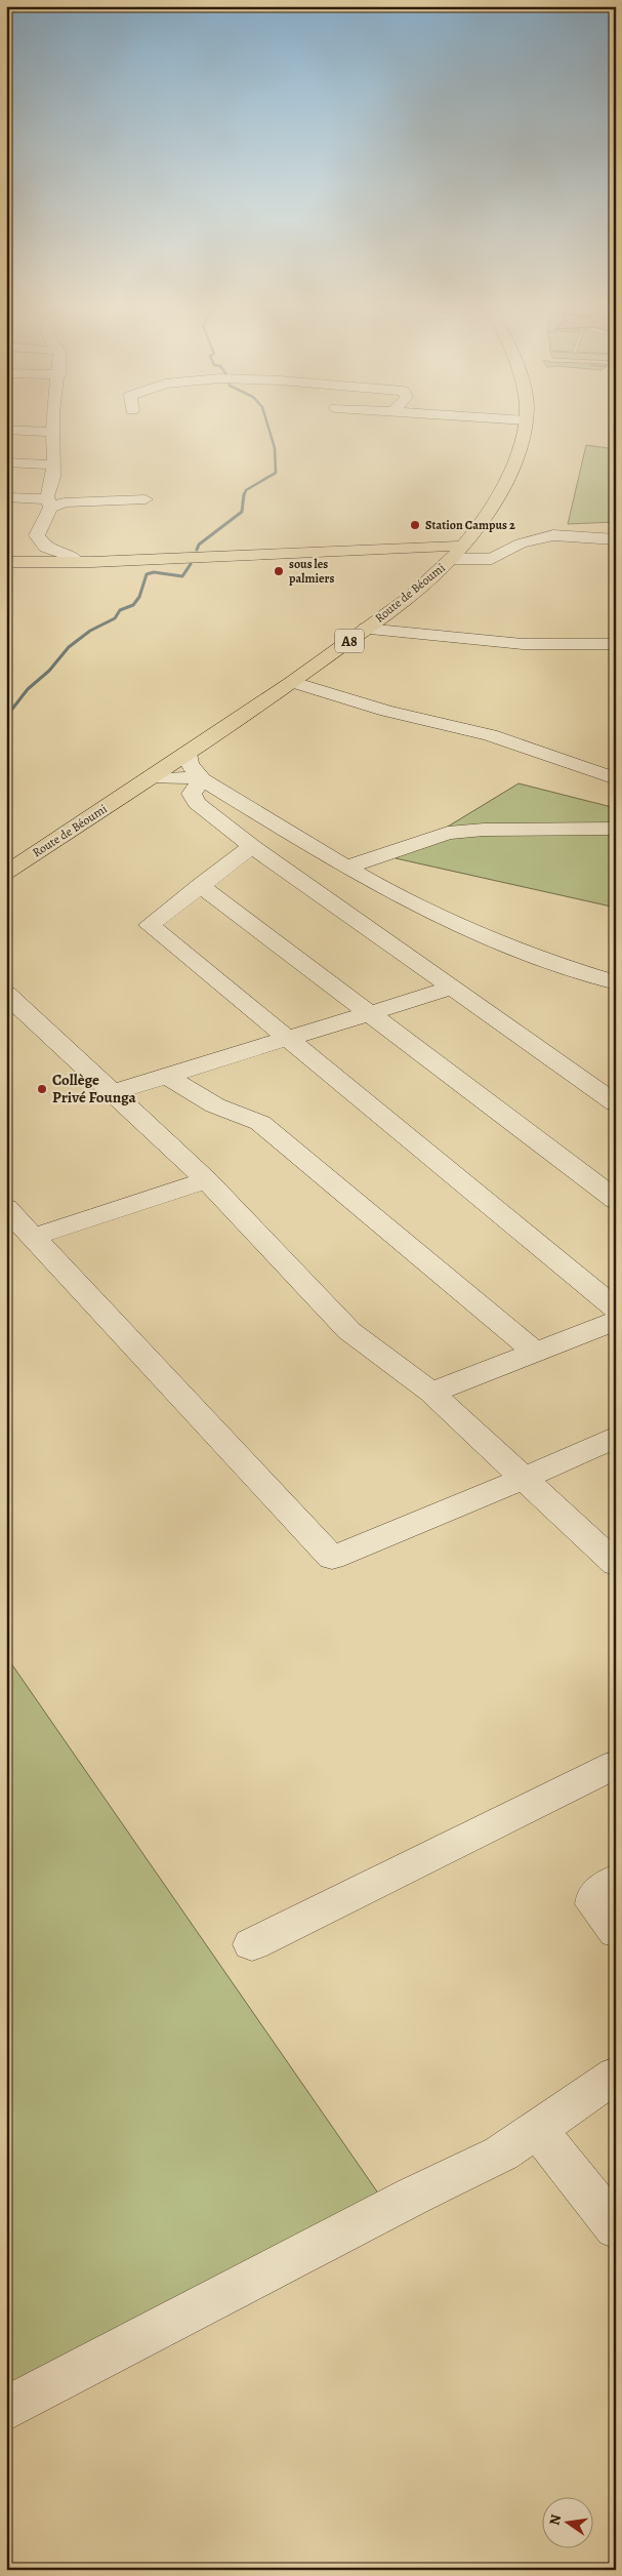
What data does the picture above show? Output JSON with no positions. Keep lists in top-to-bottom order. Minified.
{"streets":{"main road":["Route de Béoumi","A8"]},"places":["Station Campus 2","sous les palmiers","Collège Privé Founga"],"north":"left"}
